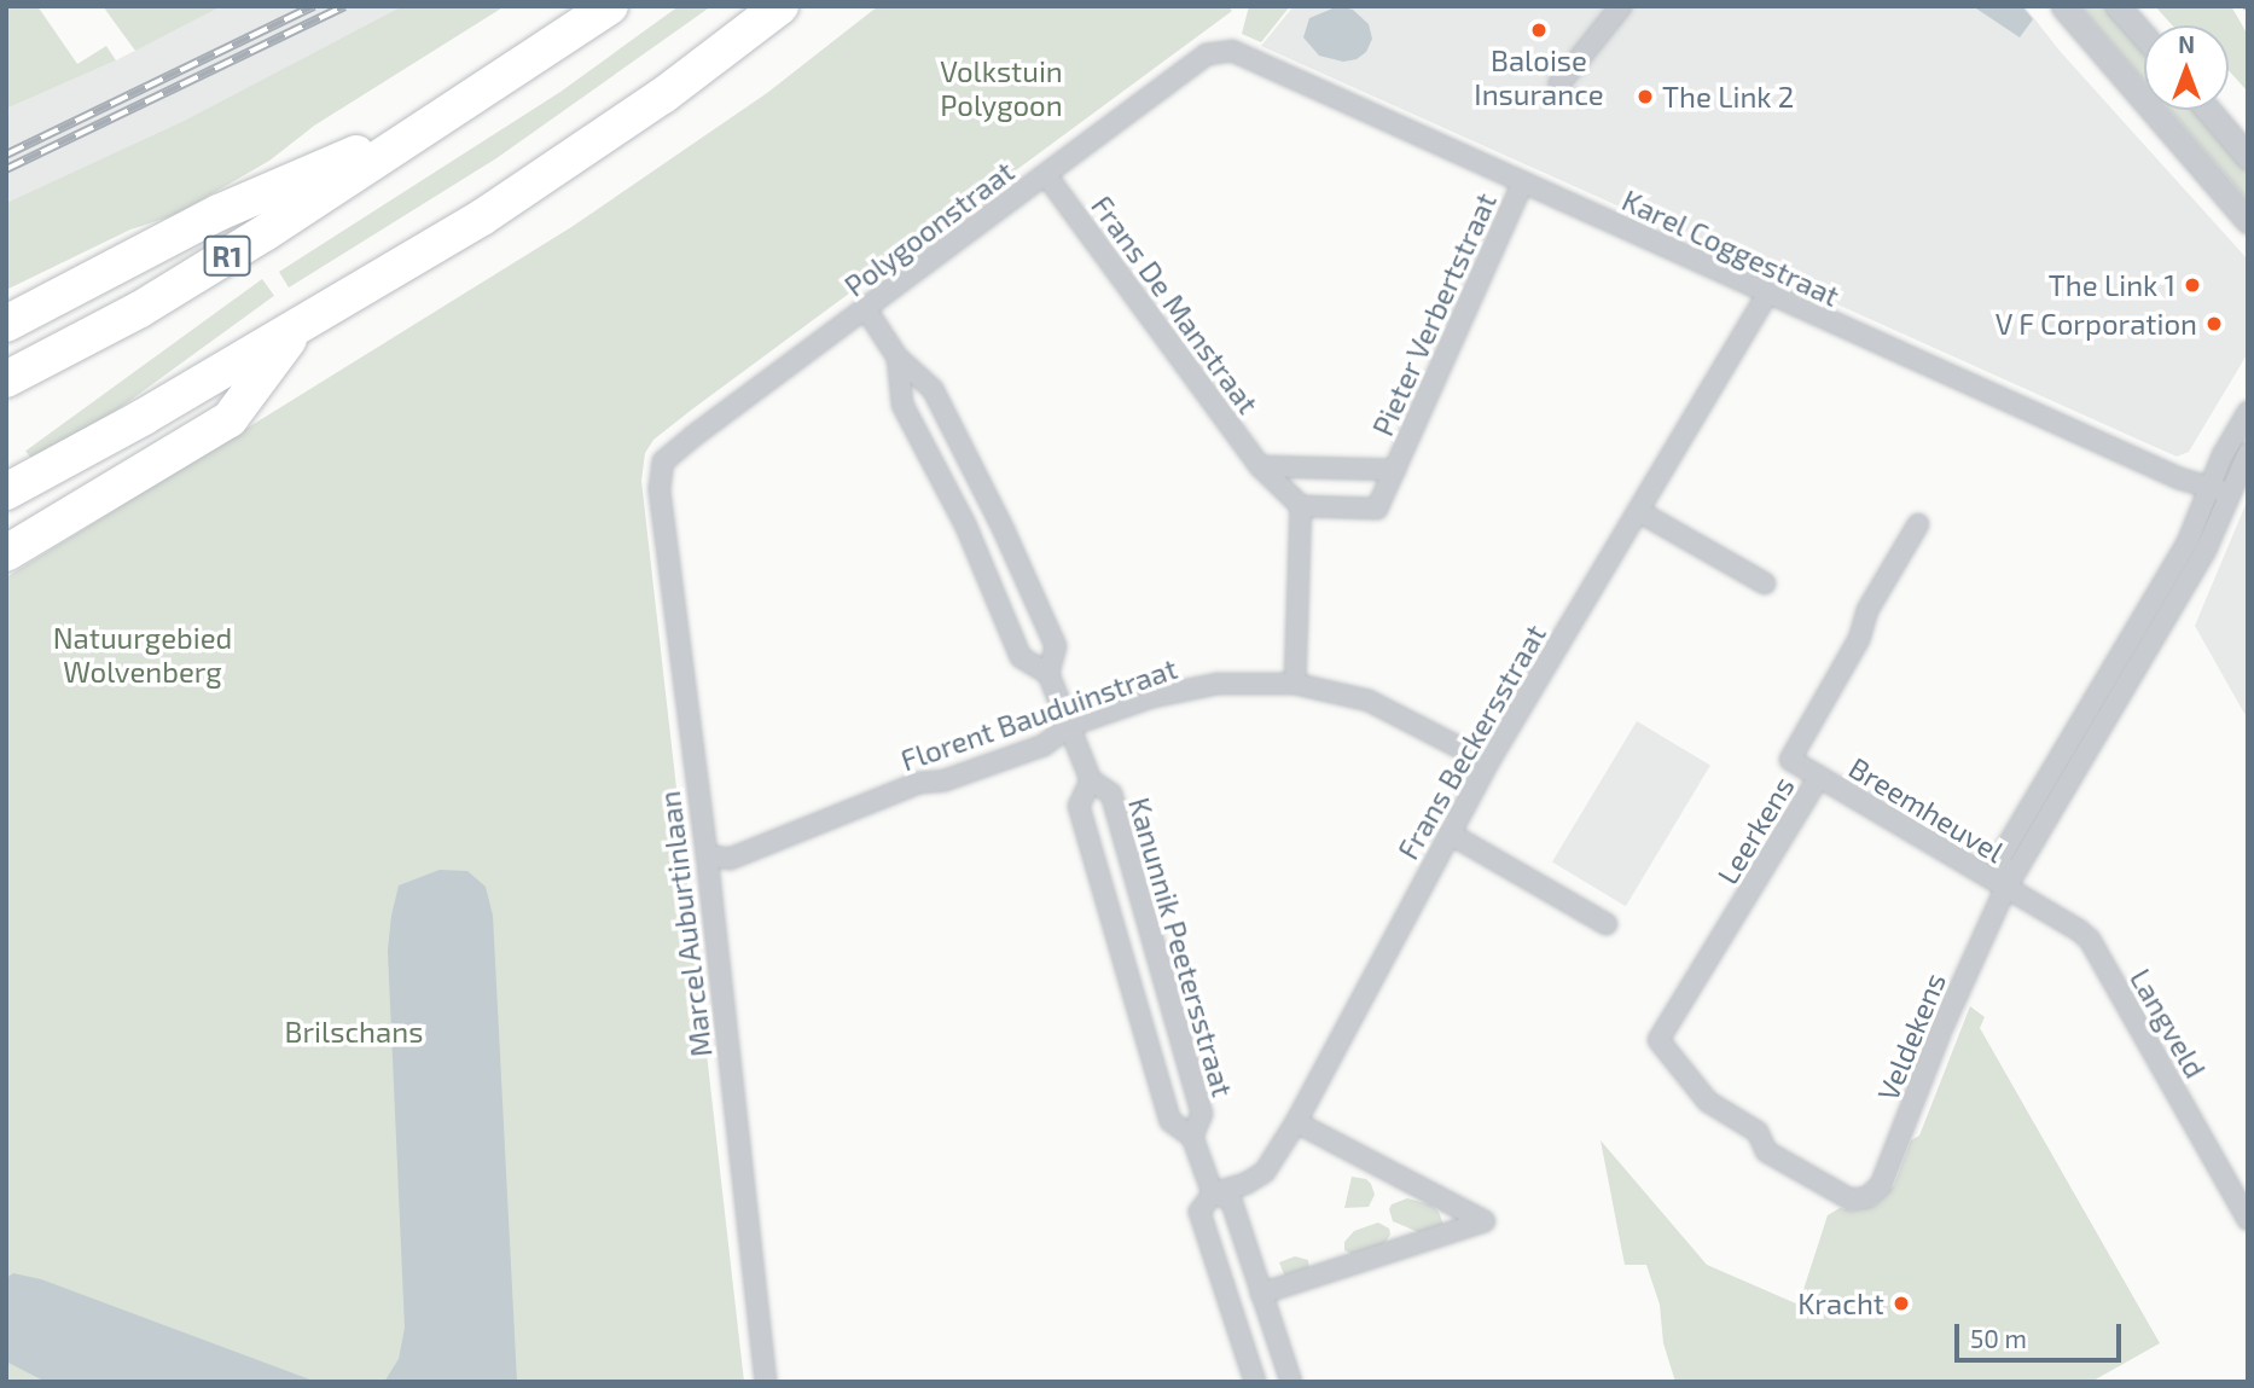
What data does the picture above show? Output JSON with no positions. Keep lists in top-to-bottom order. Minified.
{"streets":{"highway":["R1"],"street":["Polygoonstraat","Karel Coggestraat","Frans De Manstraat","Pieter Verbertstraat","Florent Bauduinstraat","Frans Beckersstraat","Breemheuvel","Leerkens","Marcel Auburtinlaan","Kanunnik Peetersstraat","Langveld","Veldekens"]},"crossings":[["Polygoonstraat","Karel Coggestraat"],["Polygoonstraat","Frans De Manstraat"],["Polygoonstraat","Marcel Auburtinlaan"],["Polygoonstraat","Kanunnik Peetersstraat"],["Karel Coggestraat","Pieter Verbertstraat"],["Karel Coggestraat","Frans Beckersstraat"],["Karel Coggestraat","Veldekens"],["Frans De Manstraat","Pieter Verbertstraat"],["Florent Bauduinstraat","Frans Beckersstraat"],["Florent Bauduinstraat","Marcel Auburtinlaan"],["Florent Bauduinstraat","Kanunnik Peetersstraat"],["Frans Beckersstraat","Kanunnik Peetersstraat"],["Breemheuvel","Leerkens"],["Breemheuvel","Langveld"],["Breemheuvel","Veldekens"],["Leerkens","Veldekens"],["Langveld","Veldekens"]],"parks":["Volkstuin Polygoon","Natuurgebied Wolvenberg","Brilschans"],"places":["Baloise Insurance","The Link 2","The Link 1","V F Corporation","Kracht"],"scale_bar":"50 m","north":"top"}
